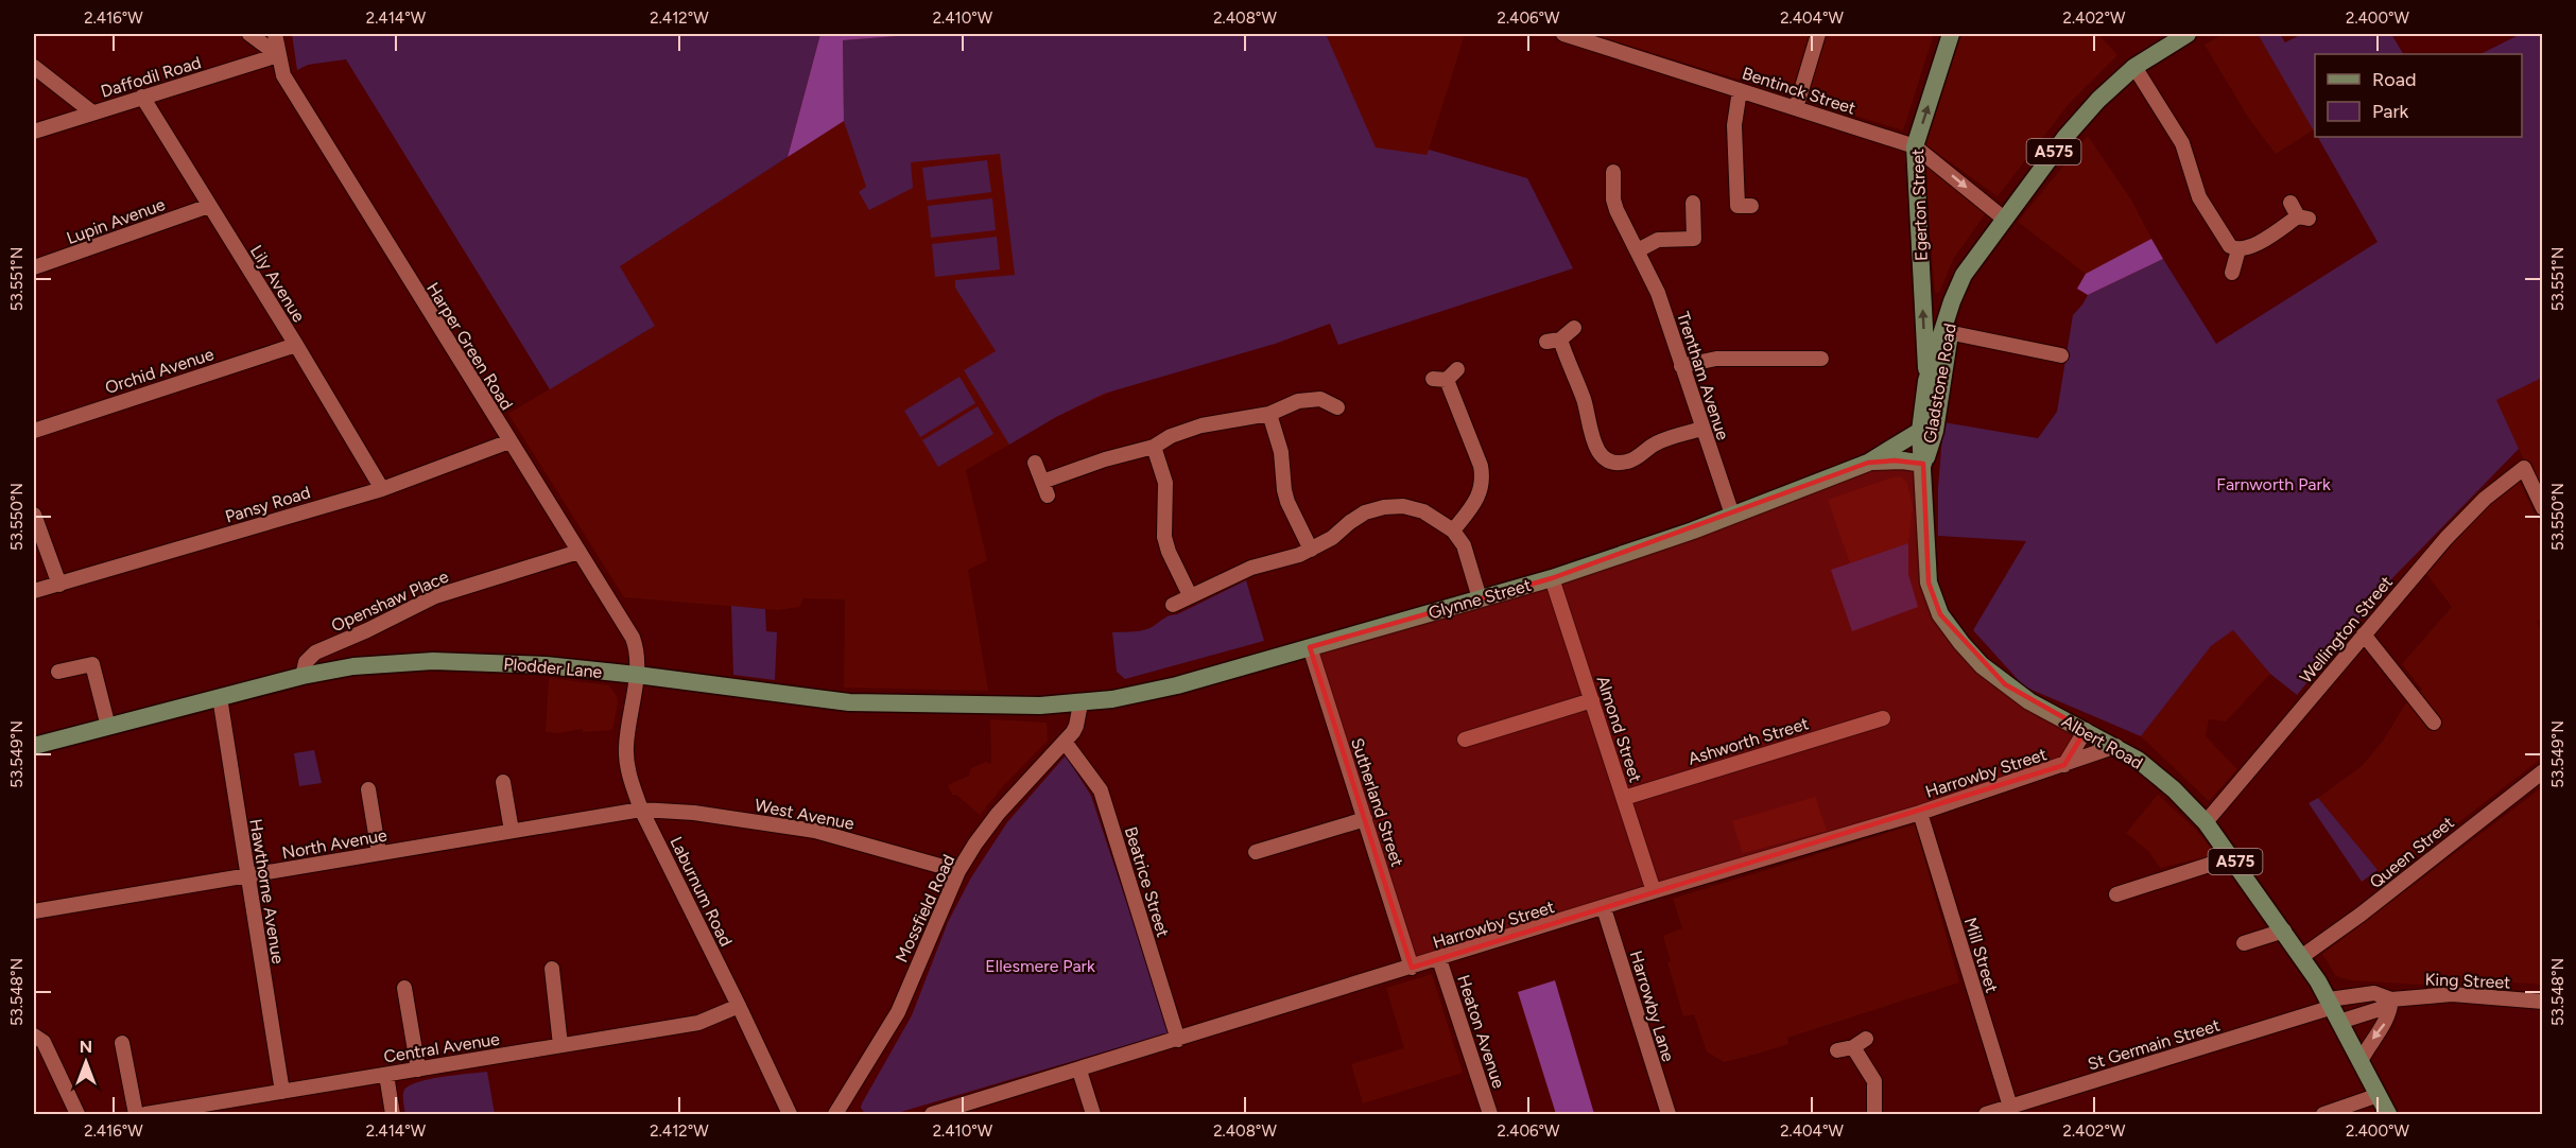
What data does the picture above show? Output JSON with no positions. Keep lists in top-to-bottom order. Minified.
{"streets":{"main road":["A575","Egerton Street","Gladstone Road","Glynne Street","Plodder Lane","Albert Road"],"street":["Daffodil Road","Bentinck Street","Lupin Avenue","Lily Avenue","Harper Green Road","Orchid Avenue","Trentham Avenue","Pansy Road","Openshaw Place","Wellington Street","Almond Street","Ashworth Street","Harrowby Street","Sutherland Street","West Avenue","North Avenue","Queen Street","Beatrice Street","Hawthorne Avenue","Laburnum Road","Mossfield Road","Mill Street","King Street","Harrowby Lane","Heaton Avenue","St Germain Street","Central Avenue"]},"crossings":[["Daffodil Road","Lily Avenue"],["Daffodil Road","Harper Green Road"],["Bentinck Street","Egerton Street"],["Bentinck Street","Gladstone Road"],["A575","Egerton Street"],["A575","Gladstone Road"],["A575","Glynne Street"],["A575","Albert Road"],["Egerton Street","Gladstone Road"],["Lupin Avenue","Lily Avenue"],["Lily Avenue","Orchid Avenue"],["Lily Avenue","Pansy Road"],["Harper Green Road","Pansy Road"],["Harper Green Road","Openshaw Place"],["Harper Green Road","Plodder Lane"],["Harper Green Road","Laburnum Road"],["Trentham Avenue","Glynne Street"],["Gladstone Road","Glynne Street"],["Gladstone Road","Albert Road"],["Glynne Street","Plodder Lane"],["Glynne Street","Almond Street"],["Glynne Street","Albert Road"],["Glynne Street","Sutherland Street"],["Glynne Street","Mossfield Road"],["Openshaw Place","Plodder Lane"],["Wellington Street","Albert Road"],["Plodder Lane","Hawthorne Avenue"],["Plodder Lane","Laburnum Road"],["Plodder Lane","Mossfield Road"],["Almond Street","Ashworth Street"],["Almond Street","Harrowby Street"],["Albert Road","Harrowby Street"],["Albert Road","Queen Street"],["Albert Road","King Street"],["Albert Road","St Germain Street"],["Harrowby Street","Sutherland Street"],["Harrowby Street","Beatrice Street"],["Harrowby Street","Mill Street"],["Harrowby Street","Harrowby Lane"],["Harrowby Street","Heaton Avenue"],["West Avenue","North Avenue"],["West Avenue","Laburnum Road"],["West Avenue","Mossfield Road"],["North Avenue","Hawthorne Avenue"],["North Avenue","Laburnum Road"],["Beatrice Street","Mossfield Road"],["Hawthorne Avenue","Central Avenue"],["Laburnum Road","Central Avenue"],["Mill Street","St Germain Street"],["King Street","St Germain Street"]],"one_way":["Egerton Street"],"parks":["Farnworth Park","Ellesmere Park"],"legend":["Road","Park"],"north":"top","coordinates":["2.416°W","2.414°W","2.412°W","2.410°W","2.408°W","2.406°W","2.404°W","2.402°W","2.400°W","53.551°N","53.550°N","53.549°N","53.548°N"]}
